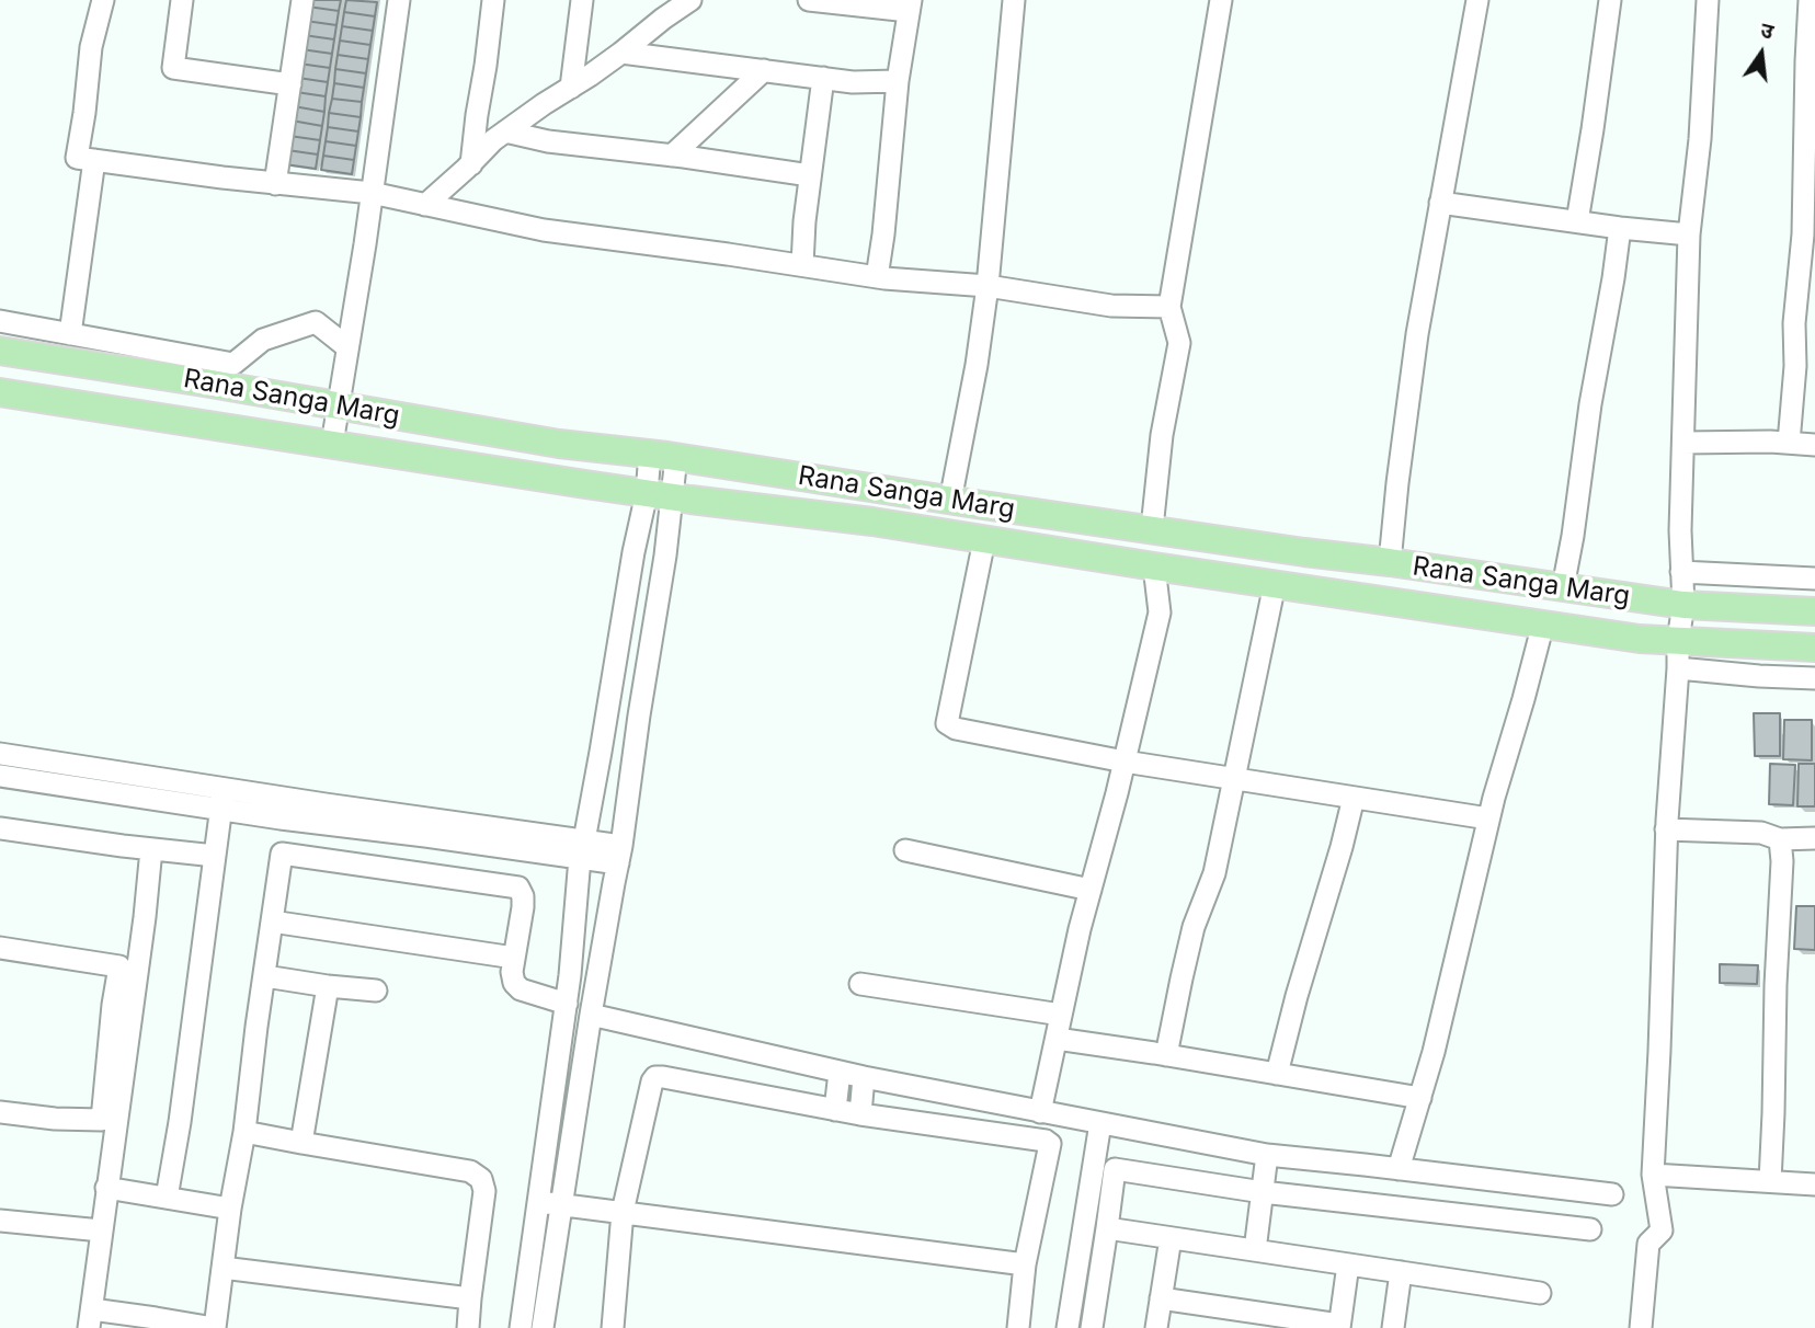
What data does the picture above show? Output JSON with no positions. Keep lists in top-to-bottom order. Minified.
{"streets":{"main road":["Rana Sanga Marg"]},"north":"top"}
